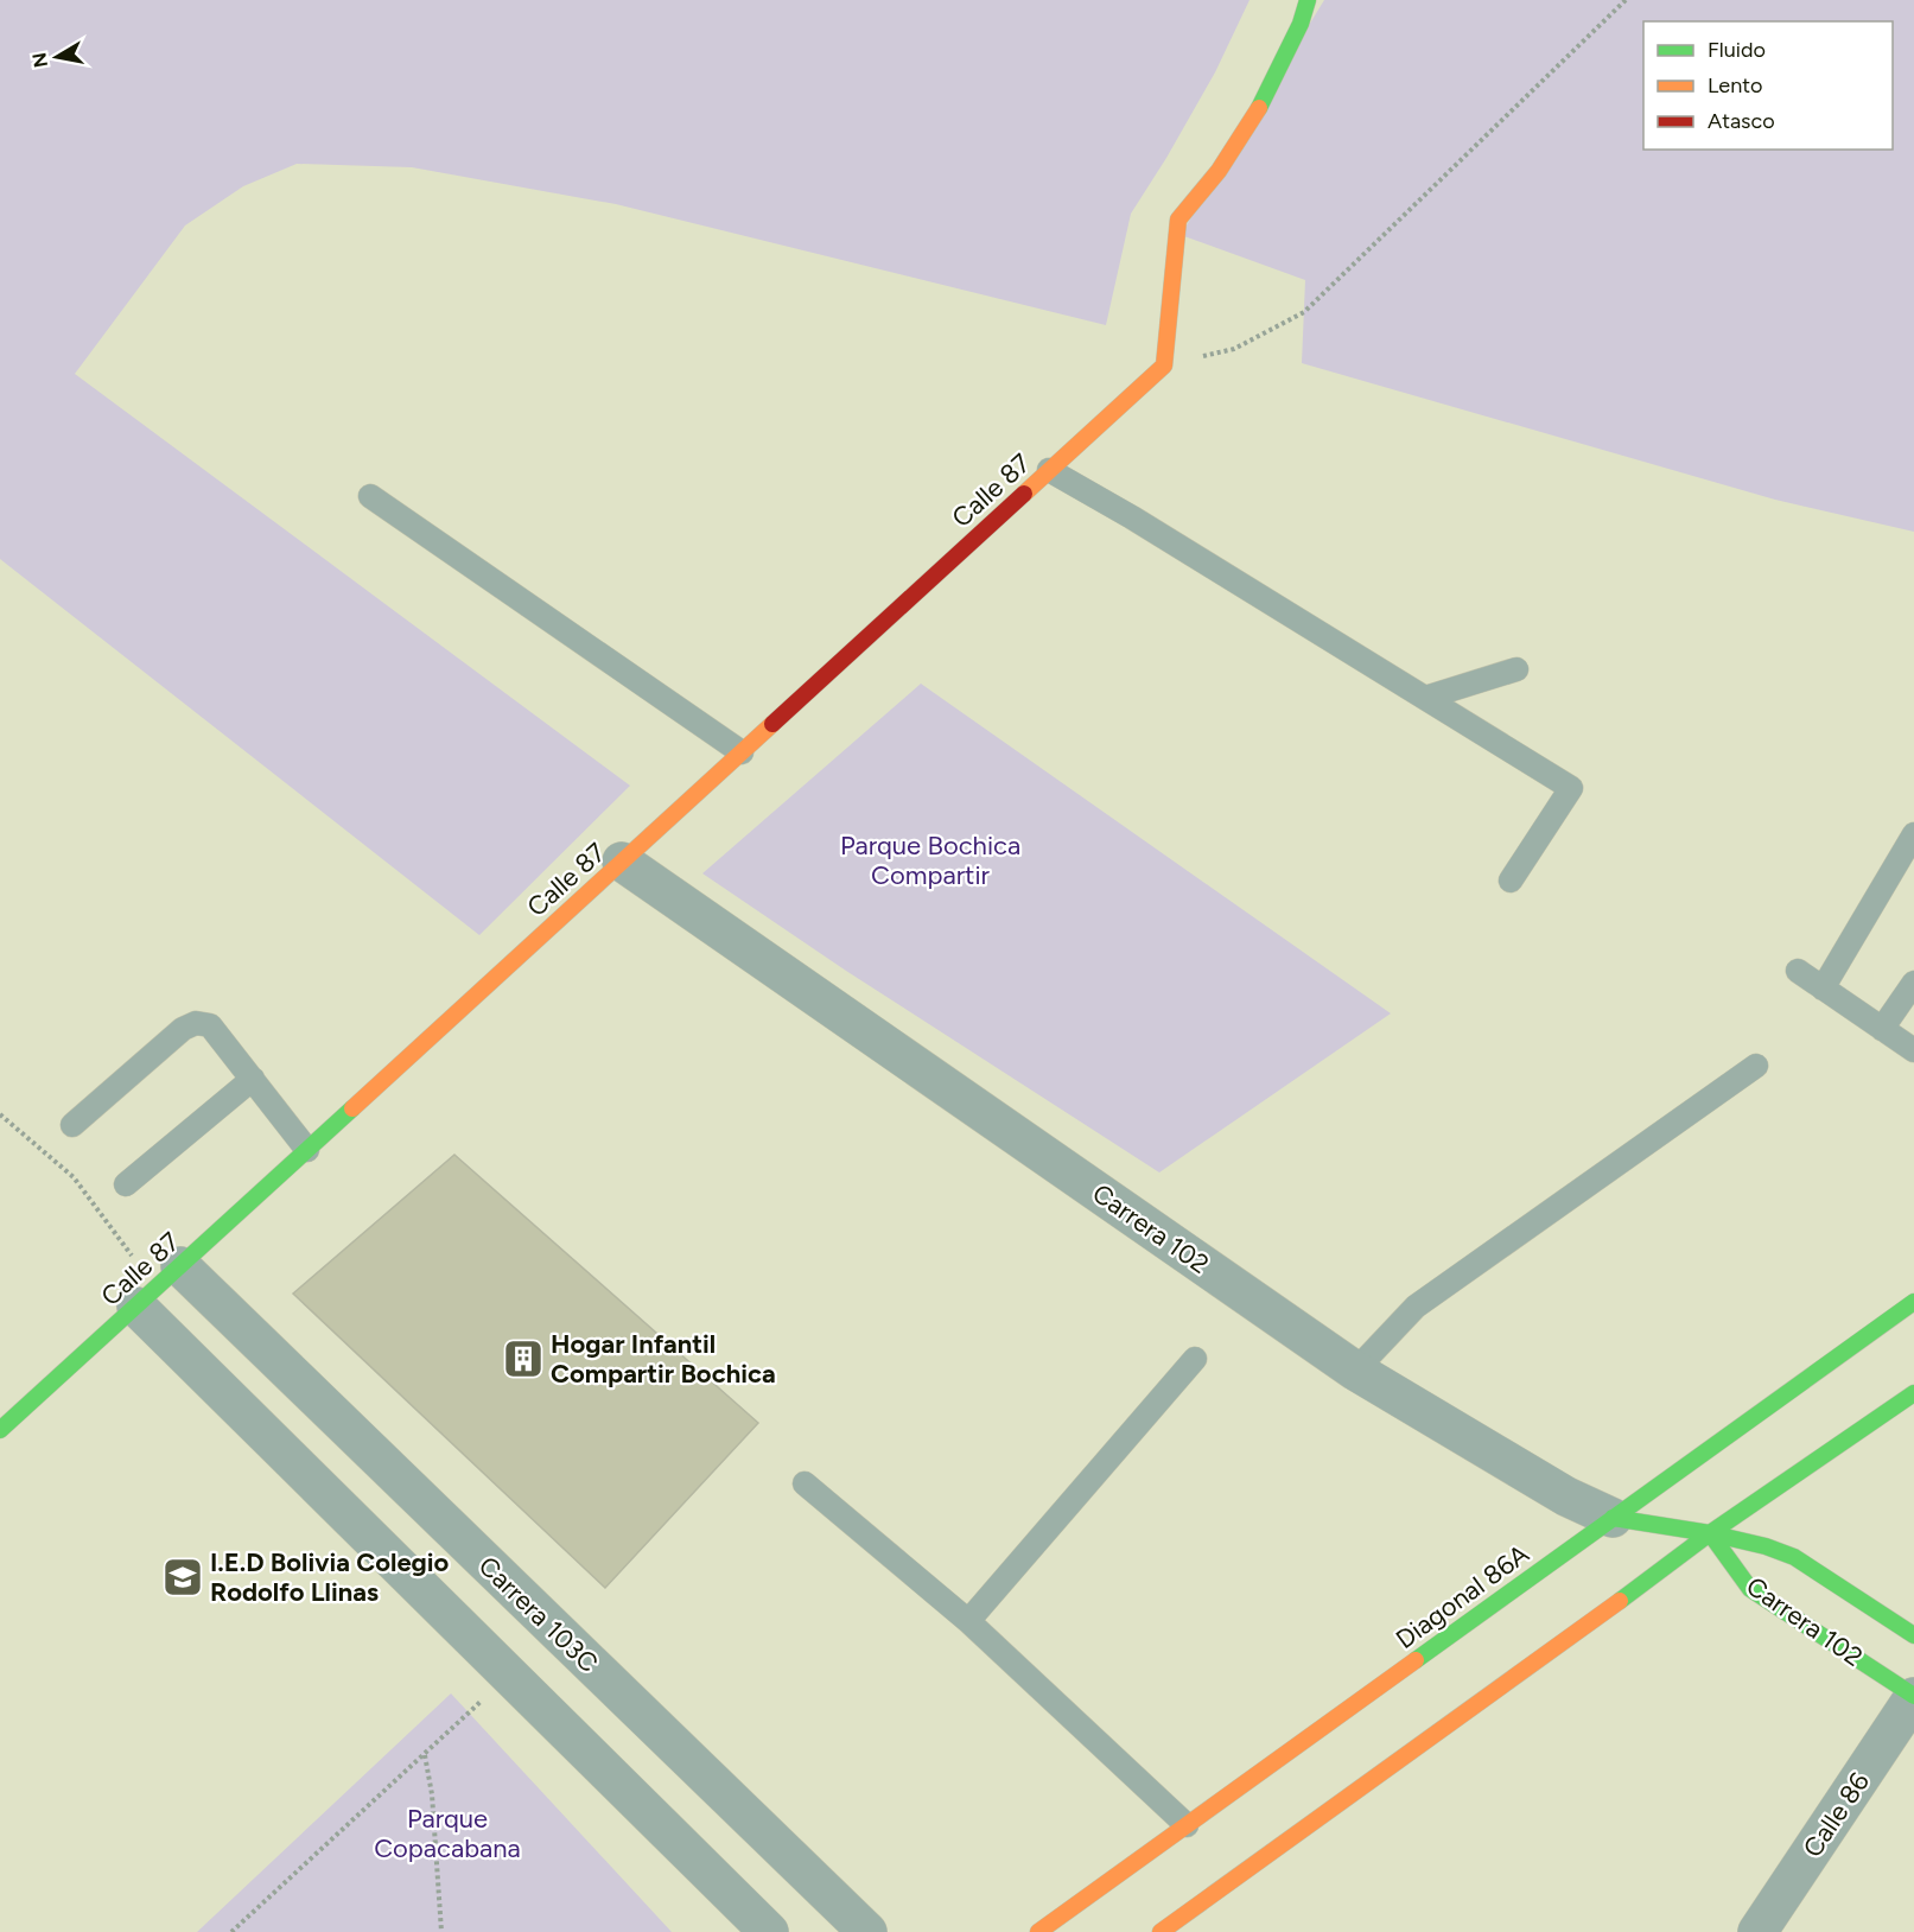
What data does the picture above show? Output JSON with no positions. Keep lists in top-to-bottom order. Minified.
{"streets":{"street":["Calle 87","Carrera 102","Diagonal 86A","Carrera 103C","Calle 86"]},"crossings":[["Calle 87","Carrera 102"],["Calle 87","Carrera 103C"],["Carrera 102","Diagonal 86A"],["Carrera 102","Calle 86"]],"parks":["Parque Bochica Compartir","Parque Copacabana"],"places":{"building":["Hogar Infantil Compartir Bochica"],"school or university":["I.E.D Bolivia Colegio Rodolfo Llinas"]},"legend":["Fluido","Lento","Atasco"],"north":"left"}
